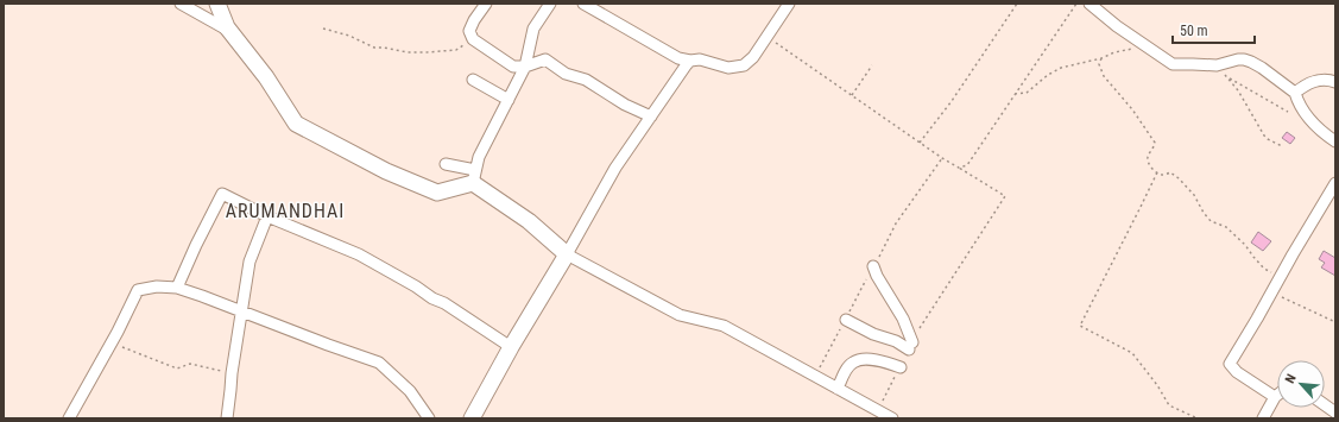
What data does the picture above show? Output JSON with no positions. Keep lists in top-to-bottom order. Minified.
{"districts":["ARUMANDHAI"],"scale_bar":"50 m","north":"top left"}
